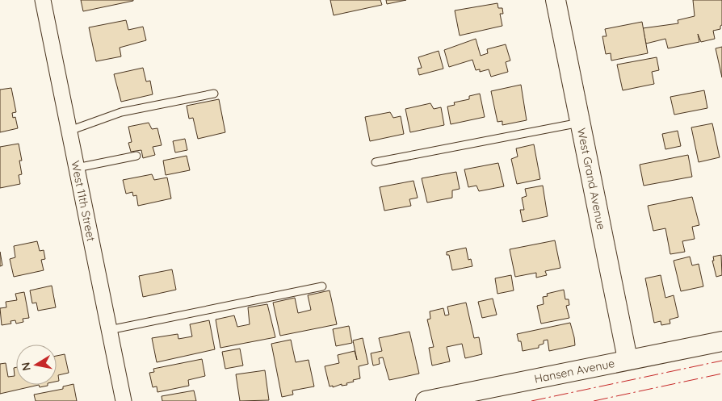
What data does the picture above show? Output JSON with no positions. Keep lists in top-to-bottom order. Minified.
{"streets":{"street":["West Grand Avenue","West 11th Street","Hansen Avenue"]},"crossings":[["West Grand Avenue","Hansen Avenue"]],"north":"left"}
